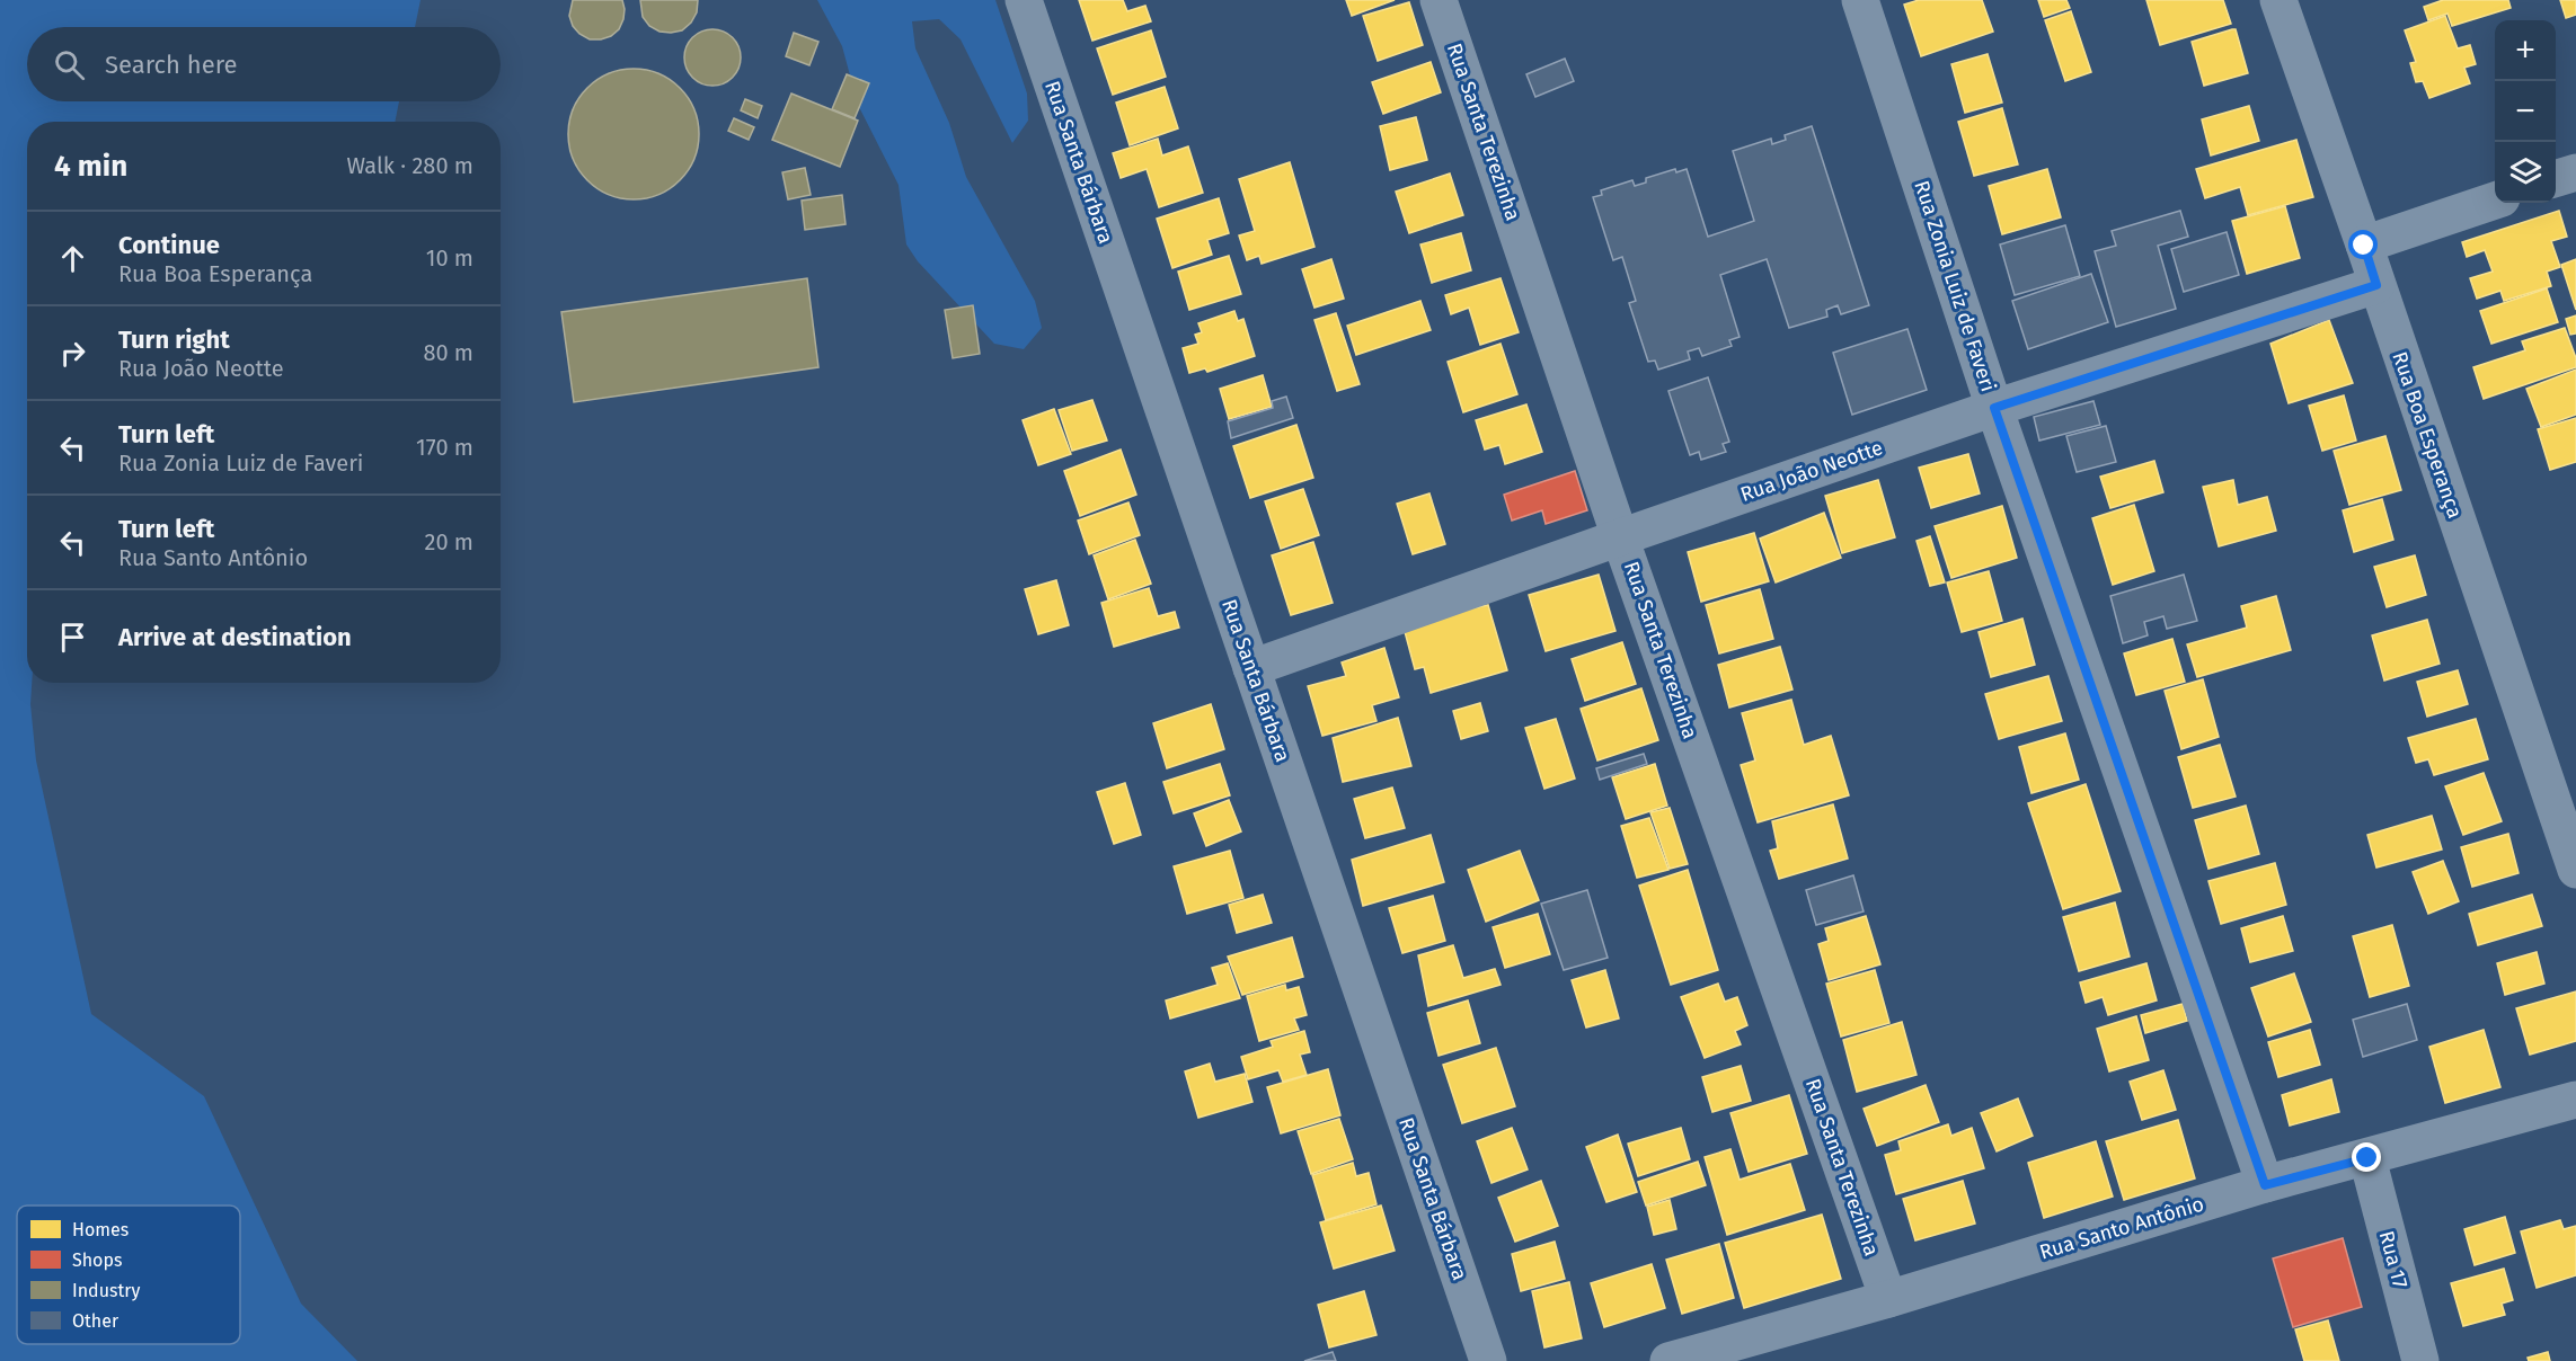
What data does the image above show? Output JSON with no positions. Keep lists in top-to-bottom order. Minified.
{"streets":{"street":["Rua Santa Terezinha","Rua Santa Bárbara","Rua Zonia Luiz de Faveri","Rua Boa Esperança","Rua João Neotte","Rua Santo Antônio","Rua 17"]},"crossings":[["Rua Santa Terezinha","Rua João Neotte"],["Rua Santa Terezinha","Rua Santo Antônio"],["Rua Santa Bárbara","Rua João Neotte"],["Rua Zonia Luiz de Faveri","Rua João Neotte"],["Rua Zonia Luiz de Faveri","Rua Santo Antônio"],["Rua Boa Esperança","Rua João Neotte"],["Rua Santo Antônio","Rua 17"]],"legend":["Homes","Shops","Industry","Other"],"page":{"map_buttons":["+","−"],"search":"Search here","heading":["4 min","Walk · 280 m"],"list":[["Continue","Rua Boa Esperança","10 m"],["Turn right","Rua João Neotte","80 m"],["Turn left","Rua Zonia Luiz de Faveri","170 m"],["Turn left","Rua Santo Antônio","20 m"],"Arrive at destination"]}}
